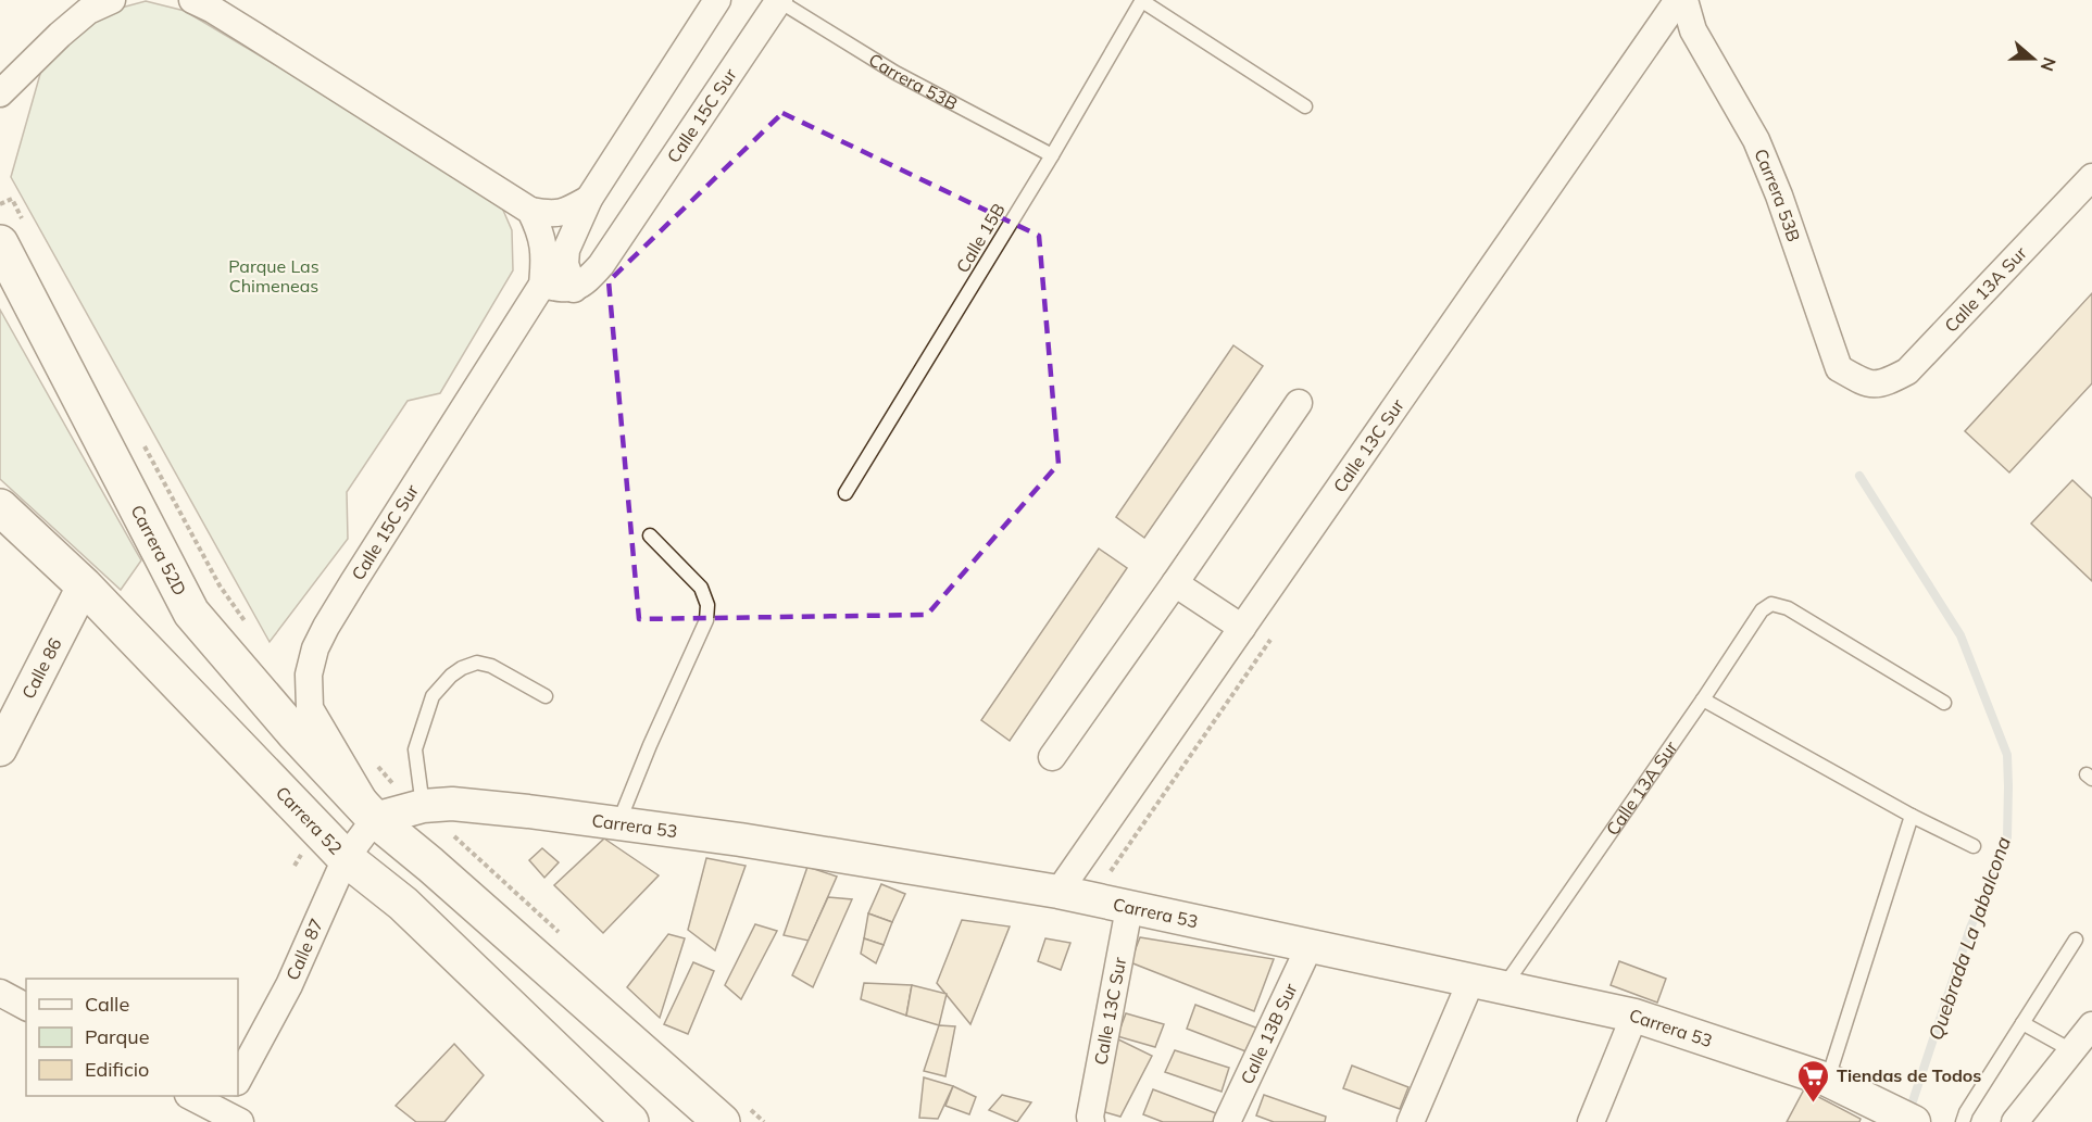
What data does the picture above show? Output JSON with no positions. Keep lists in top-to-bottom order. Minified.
{"streets":{"main road":["Carrera 52D","Carrera 52"],"street":["Carrera 53B","Calle 15C Sur","Calle 13A Sur","Calle 13C Sur","Calle 86","Carrera 53","Calle 87","Calle 13B Sur"],"lane":["Calle 15B"]},"crossings":[["Carrera 53B","Calle 15C Sur"],["Carrera 53B","Calle 15B"],["Carrera 53B","Calle 13A Sur"],["Calle 15C Sur","Carrera 52D"],["Calle 15C Sur","Carrera 53"],["Calle 15C Sur","Calle 87"],["Calle 13A Sur","Carrera 53"],["Calle 13C Sur","Carrera 53"],["Carrera 52D","Carrera 53"],["Carrera 52D","Calle 87"],["Calle 86","Carrera 52"],["Carrera 52","Calle 87"],["Carrera 53","Calle 87"],["Carrera 53","Calle 13B Sur"]],"water":["Quebrada La Jabalcona"],"parks":["Parque Las Chimeneas"],"places":{"supermarket":["Tiendas de Todos"]},"legend":["Calle","Parque","Edificio"],"north":"right"}
